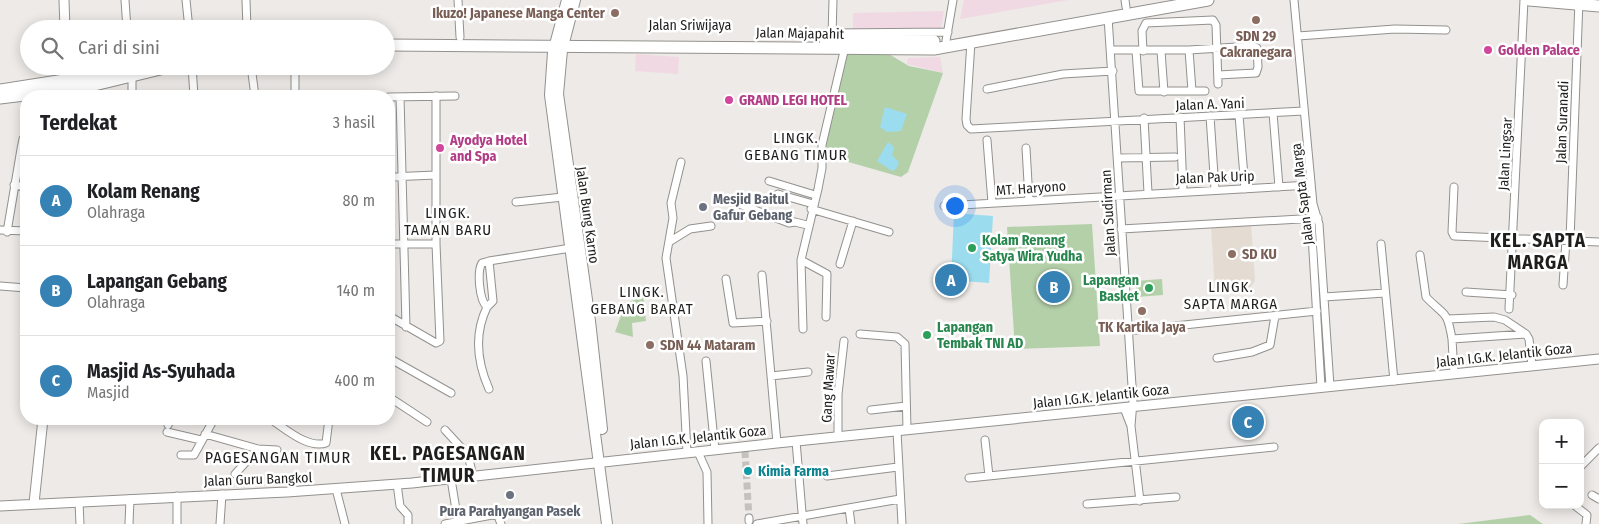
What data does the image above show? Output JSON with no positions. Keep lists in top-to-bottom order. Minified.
{"streets":{"main road":["Jalan Sriwijaya","Jalan Majapahit","Jalan Bung Karno"],"street":["Jalan A. Yani","Jalan Suranadi","Jalan Lingsar","Jalan Pak Urip","MT. Haryono","Jalan Sapta Marga","Jalan Sudirman","Jalan I.G.K. Jelantik Goza","Gang Mawar","Jalan Guru Bangkol"]},"crossings":[["Jalan Sriwijaya","Jalan Majapahit"],["Jalan Sriwijaya","Jalan Bung Karno"],["Jalan Majapahit","Jalan A. Yani"],["Jalan Majapahit","Jalan Sudirman"],["Jalan A. Yani","Jalan Sapta Marga"],["Jalan A. Yani","Jalan Sudirman"],["Jalan Pak Urip","MT. Haryono"],["Jalan Pak Urip","Jalan Sapta Marga"],["Jalan Pak Urip","Jalan Sudirman"],["MT. Haryono","Jalan Sudirman"],["Jalan Sudirman","Jalan I.G.K. Jelantik Goza"],["Jalan I.G.K. Jelantik Goza","Gang Mawar"],["Jalan I.G.K. Jelantik Goza","Jalan Guru Bangkol"]],"districts":["LINGK. GEBANG TIMUR","LINGK. TAMAN BARU","KEL. SAPTA MARGA","LINGK. SAPTA MARGA","LINGK. GEBANG BARAT","KEL. PAGESANGAN TIMUR","PAGESANGAN TIMUR"],"places":["Ikuzo! Japanese Manga Center","SDN 29 Cakranegara","Golden Palace","GRAND LEGI HOTEL","Ayodya Hotel and Spa","Mesjid Baitul Gafur Gebang","Kolam Renang Satya Wira Yudha","SD KU","Lapangan Basket","TK Kartika Jaya","Lapangan Tembak TNI AD","SDN 44 Mataram","Kimia Farma","Pura Parahyangan Pasek"],"page":{"search":"Cari di sini","heading":["Terdekat","3 hasil"],"list":[{"mark":"A","name":"Kolam Renang","note":"Olahraga","value":"80 m"},{"mark":"B","name":"Lapangan Gebang","note":"Olahraga","value":"140 m"},{"mark":"C","name":"Masjid As-Syuhada","note":"Masjid","value":"400 m"}],"pins":["A","B","C"],"map_buttons":["+","−"]}}
